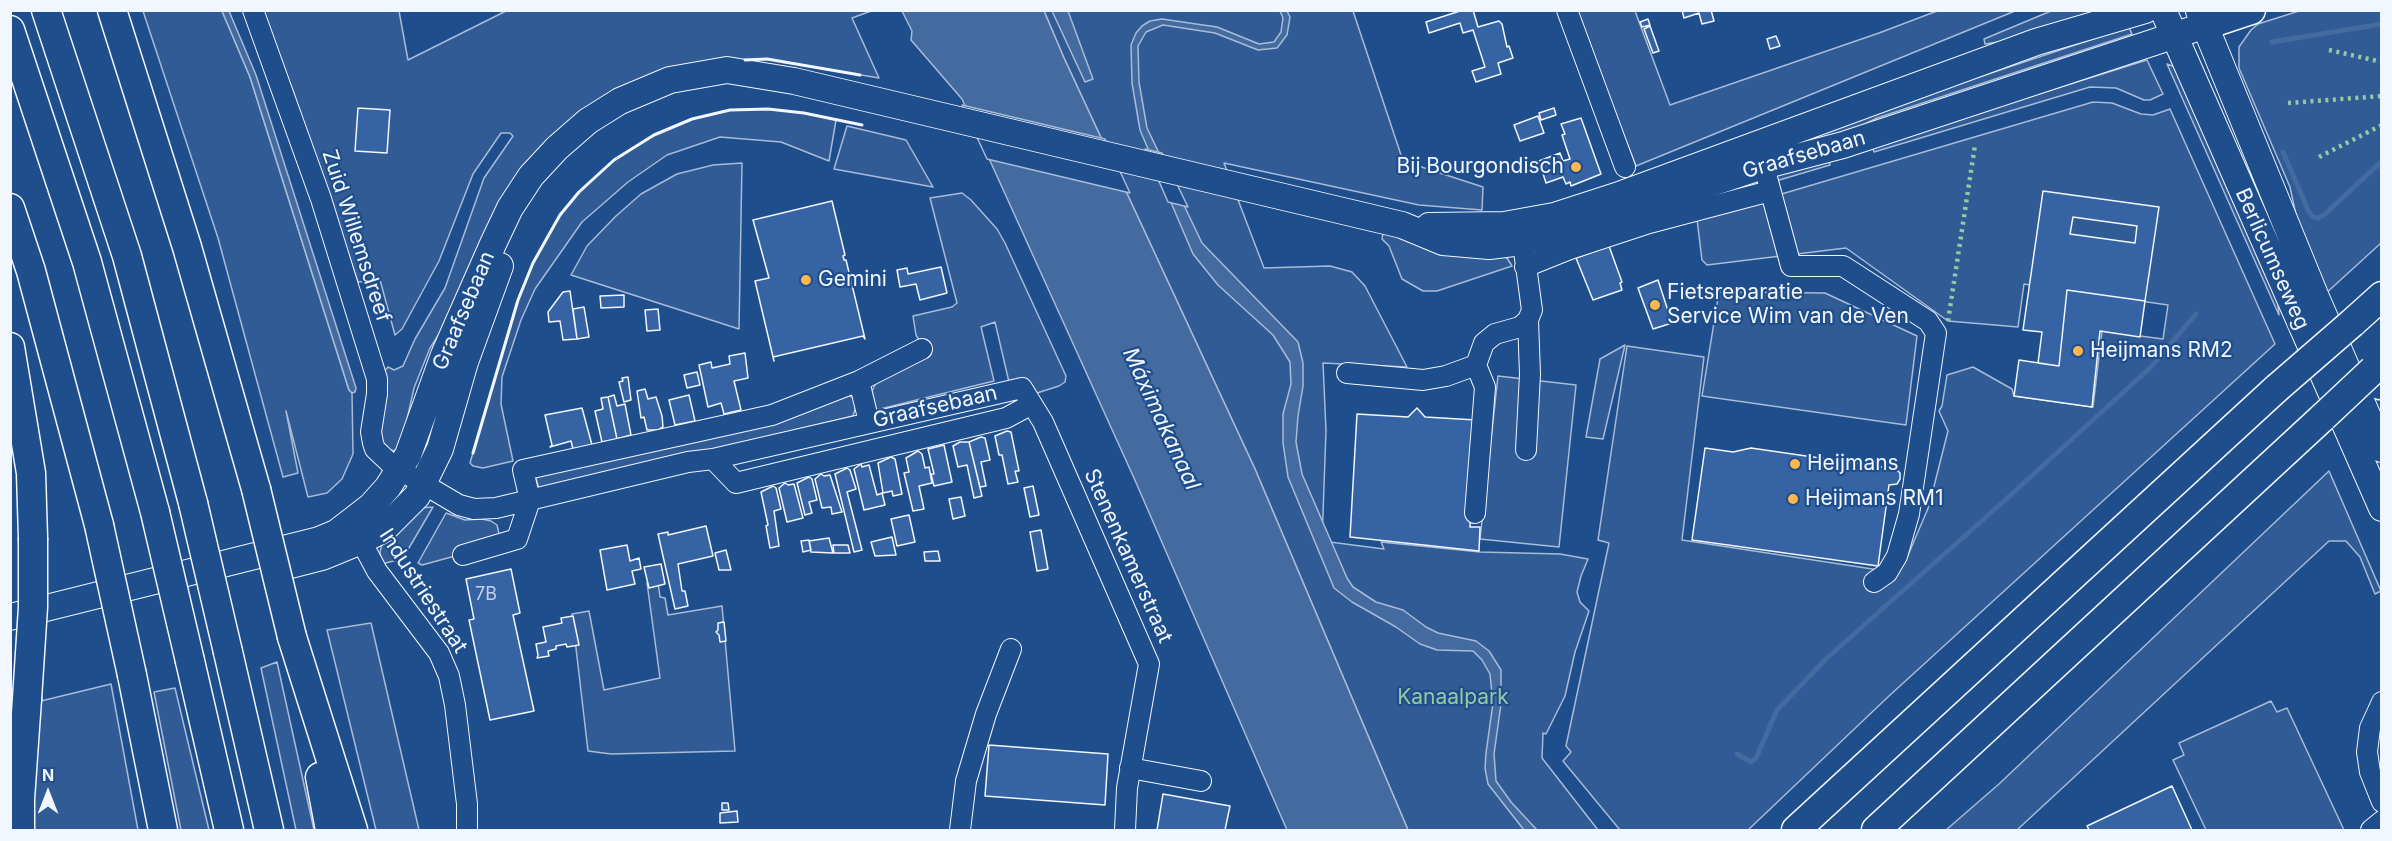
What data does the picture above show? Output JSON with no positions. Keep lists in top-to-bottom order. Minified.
{"streets":{"main road":["Graafsebaan","Berlicumseweg"],"street":["Zuid Willemsdreef","Stenenkamerstraat","Industriestraat"]},"crossings":[["Graafsebaan","Zuid Willemsdreef"],["Graafsebaan","Berlicumseweg"],["Graafsebaan","Stenenkamerstraat"],["Graafsebaan","Industriestraat"]],"water":["Máximakanaal"],"parks":["Kanaalpark"],"places":["Bij Bourgondisch","Gemini","Fietsreparatie Service Wim van de Ven","Heijmans RM2","Heijmans","Heijmans RM1"],"house_numbers":["7B"],"north":"top"}
